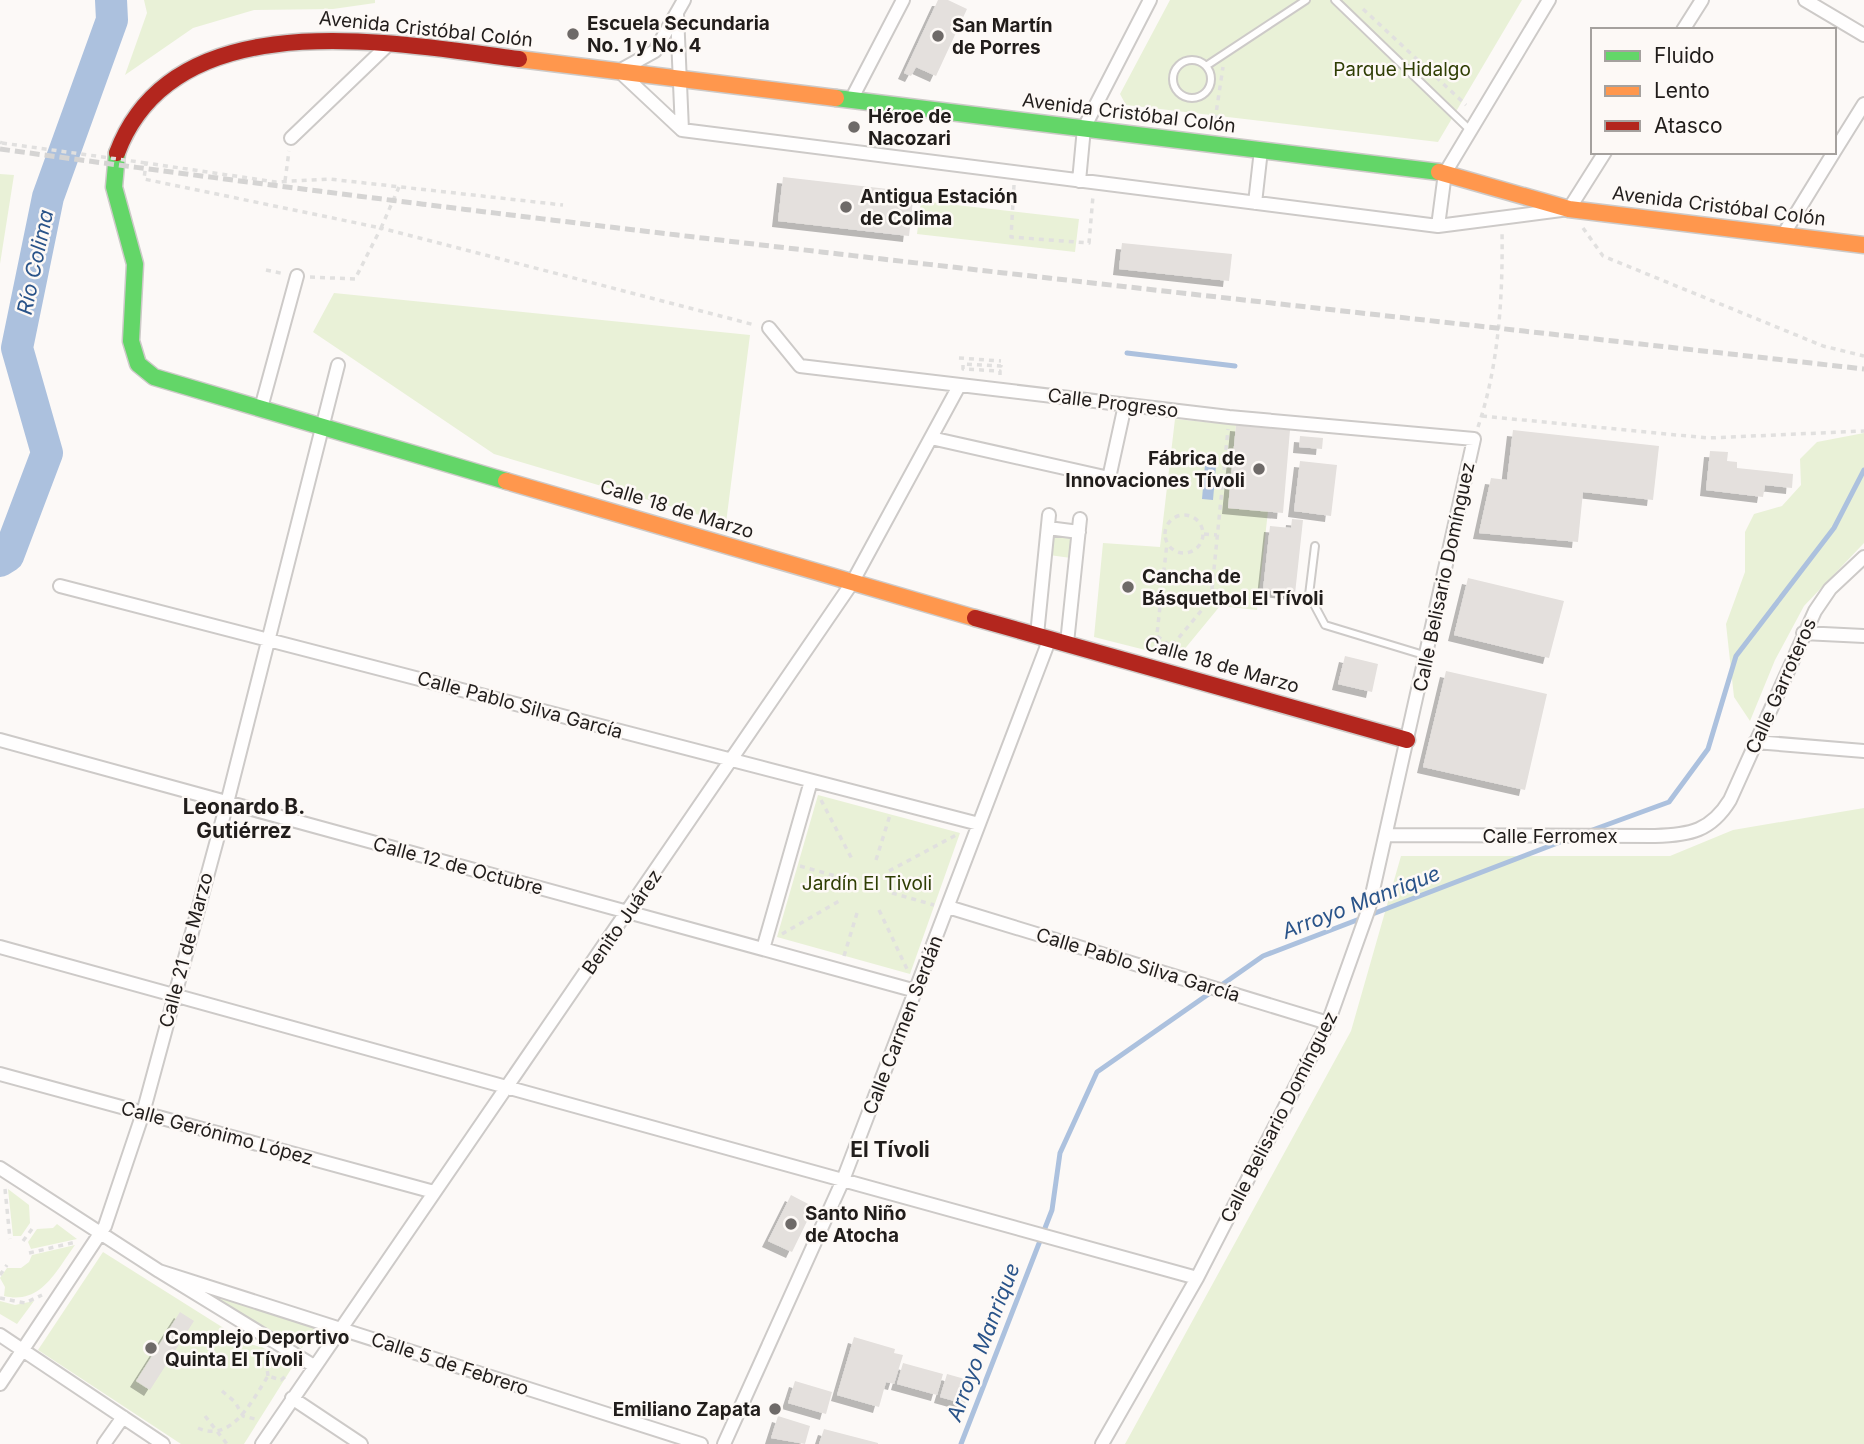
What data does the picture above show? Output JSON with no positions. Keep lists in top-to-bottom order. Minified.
{"streets":{"street":["Avenida Cristóbal Colón","Calle Progreso","Calle 18 de Marzo","Calle Belisario Domínguez","Calle Garroteros","Calle Pablo Silva García","Calle Ferromex","Calle 12 de Octubre","Benito Juárez","Calle 21 de Marzo","Calle Carmen Serdán","Calle Gerónimo López","Calle 5 de Febrero"]},"crossings":[["Avenida Cristóbal Colón","Calle 18 de Marzo"],["Calle Progreso","Calle Belisario Domínguez"],["Calle Progreso","Benito Juárez"],["Calle 18 de Marzo","Calle Belisario Domínguez"],["Calle 18 de Marzo","Benito Juárez"],["Calle 18 de Marzo","Calle 21 de Marzo"],["Calle 18 de Marzo","Calle Carmen Serdán"],["Calle Belisario Domínguez","Calle Pablo Silva García"],["Calle Belisario Domínguez","Calle Ferromex"],["Calle Garroteros","Calle Ferromex"],["Calle Pablo Silva García","Benito Juárez"],["Calle Pablo Silva García","Calle 21 de Marzo"],["Calle Pablo Silva García","Calle Carmen Serdán"],["Calle 12 de Octubre","Benito Juárez"],["Calle 12 de Octubre","Calle 21 de Marzo"],["Calle 12 de Octubre","Calle Carmen Serdán"],["Benito Juárez","Calle Gerónimo López"],["Benito Juárez","Calle 5 de Febrero"],["Calle 21 de Marzo","Calle Gerónimo López"],["Calle 21 de Marzo","Calle 5 de Febrero"]],"districts":["Leonardo B. Gutiérrez","El Tívoli"],"water":["Río Colima","Arroyo Manrique"],"parks":["Parque Hidalgo","Jardín El Tivoli"],"places":["Escuela Secundaria No. 1 y No. 4","San Martín de Porres","Héroe de Nacozari","Antigua Estación de Colima","Fábrica de Innovaciones Tívoli","Cancha de Básquetbol El Tívoli","Santo Niño de Atocha","Complejo Deportivo Quinta El Tívoli","Emiliano Zapata"],"legend":["Fluido","Lento","Atasco"]}
